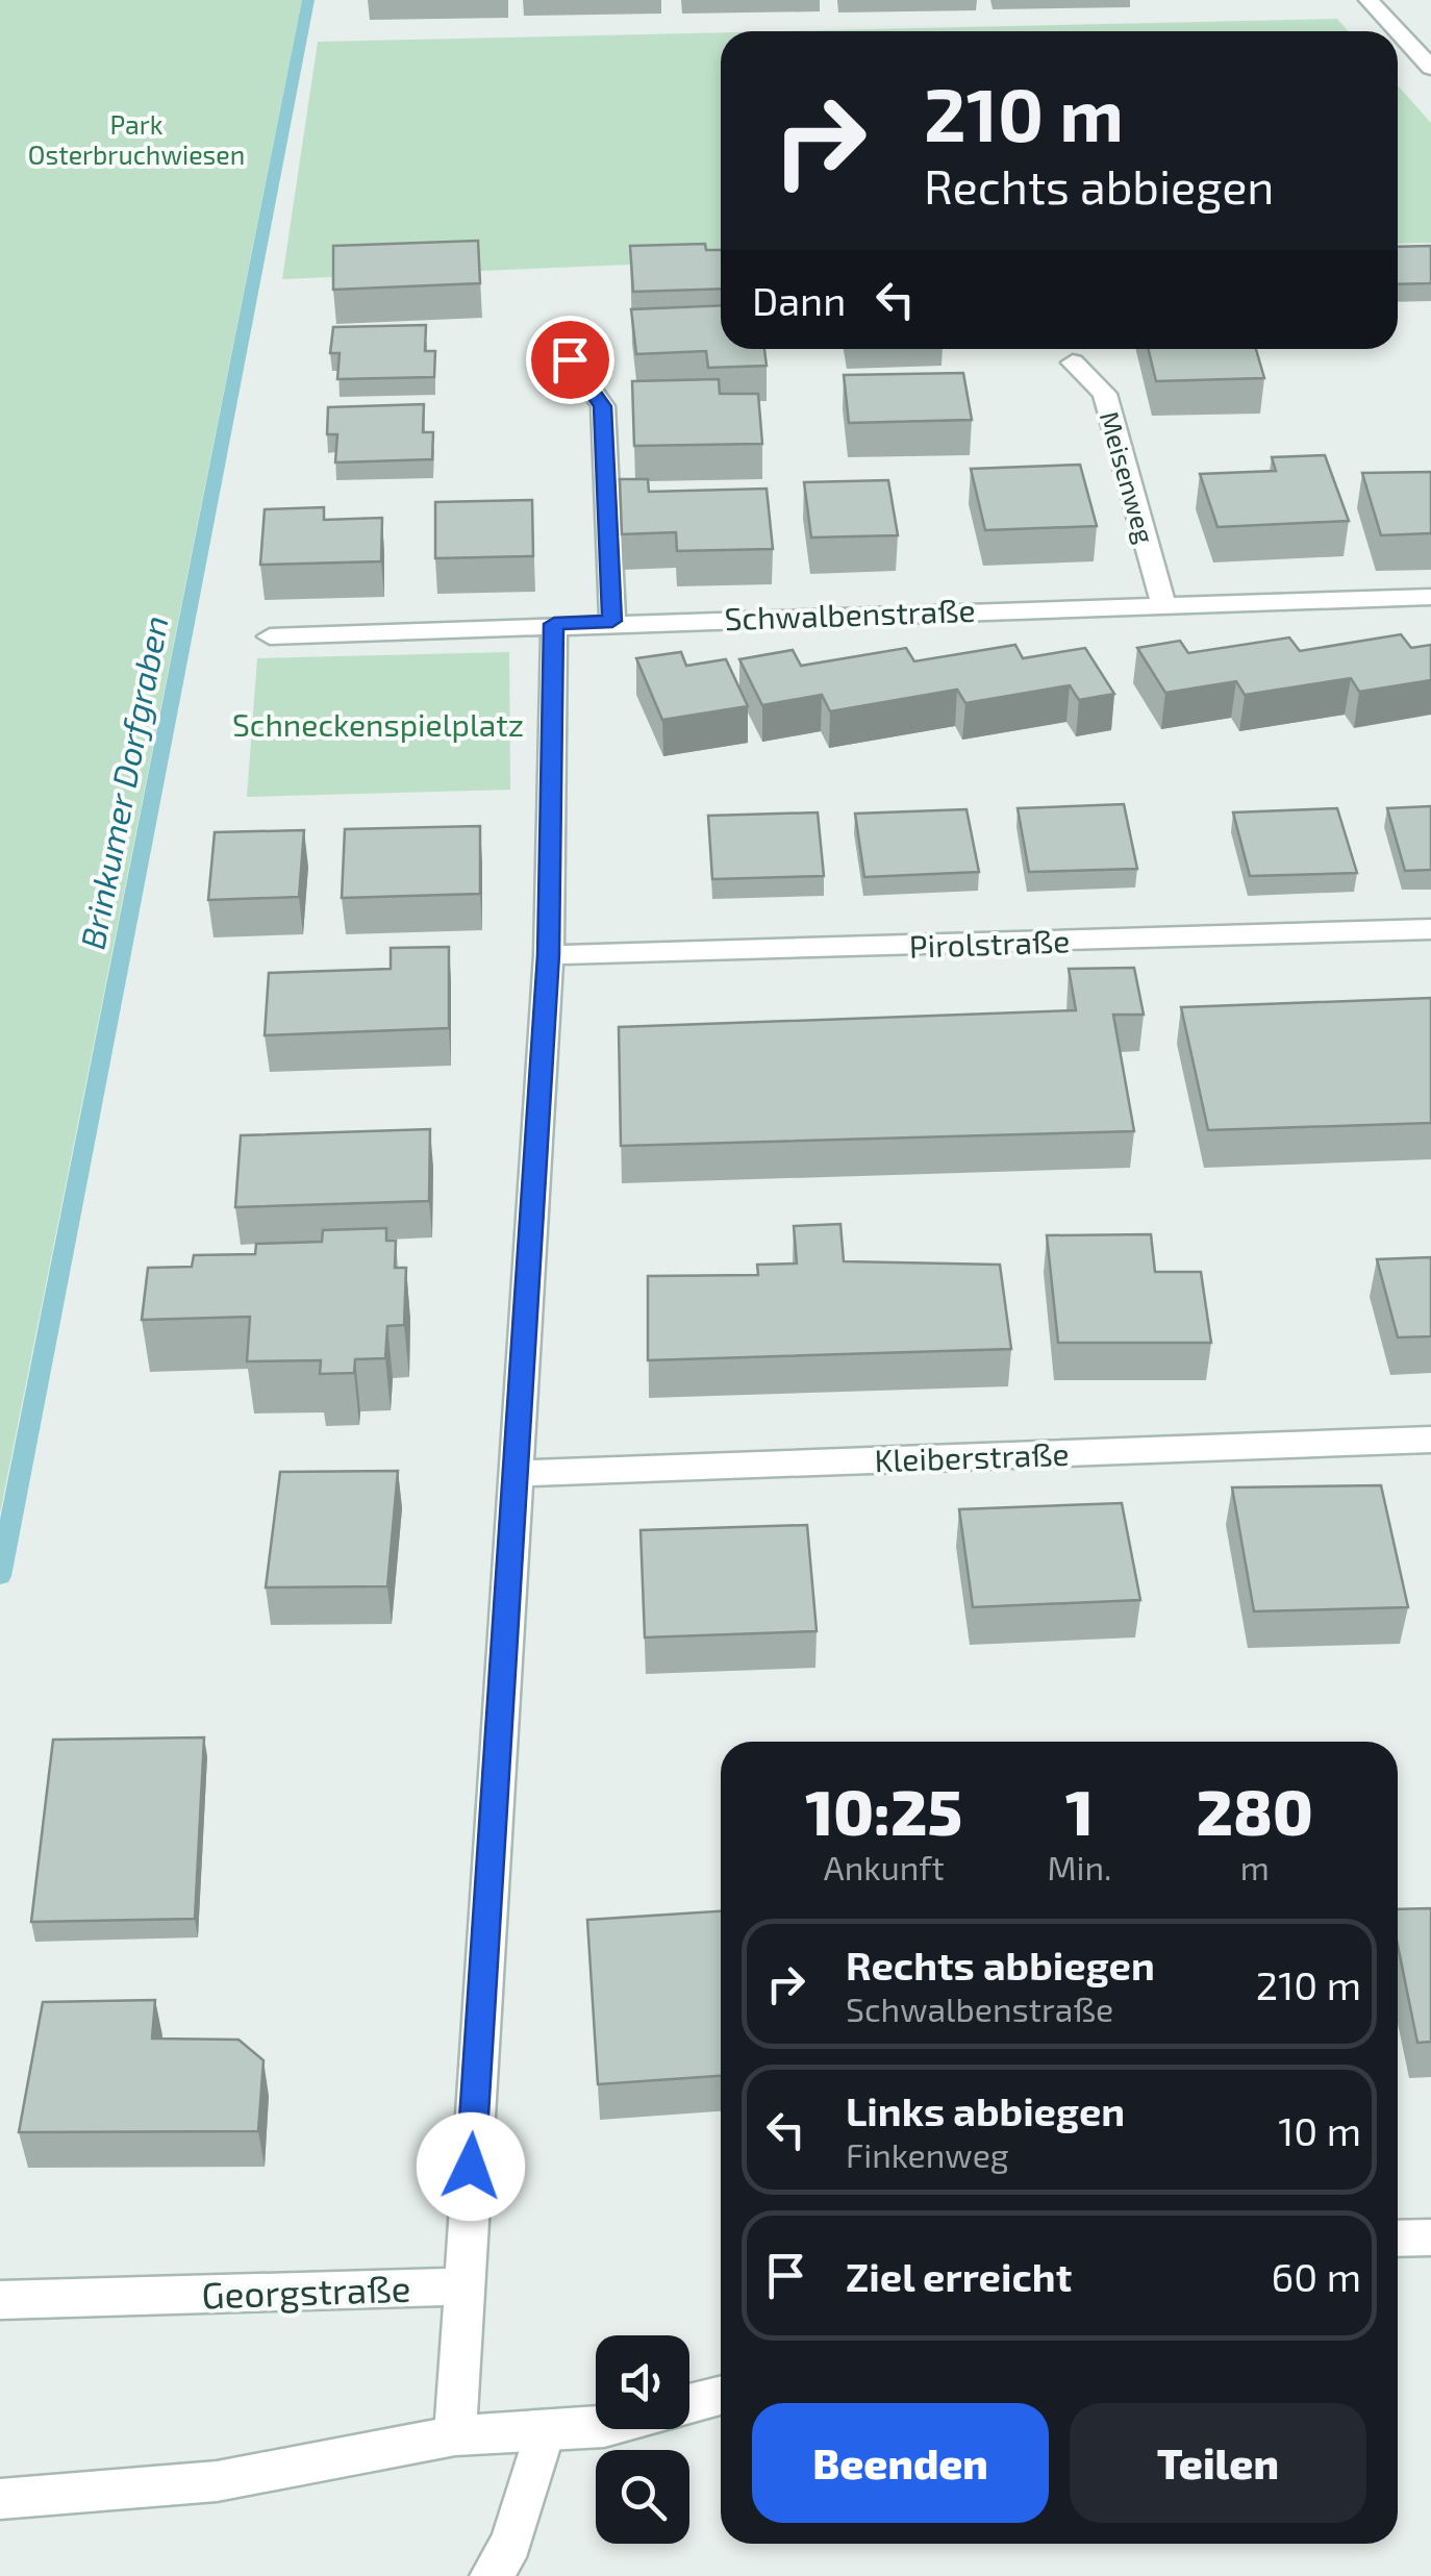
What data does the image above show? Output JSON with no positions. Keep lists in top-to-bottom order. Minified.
{"streets":{"street":["Meisenweg","Schwalbenstraße","Pirolstraße","Kleiberstraße","Georgstraße"]},"crossings":[["Meisenweg","Schwalbenstraße"]],"water":["Brinkumer Dorfgraben"],"parks":["Park Osterbruchwiesen","Schneckenspielplatz"],"page":{"turn":["210 m","Rechts abbiegen"],"then":"Dann","eta":["10:25","Ankunft","1","Min.","280","m"],"list":[{"name":"Rechts abbiegen","note":"Schwalbenstraße","value":"210 m"},{"name":"Links abbiegen","note":"Finkenweg","value":"10 m"},{"name":"Ziel erreicht","value":"60 m"}],"buttons":["Beenden","Teilen"]}}
